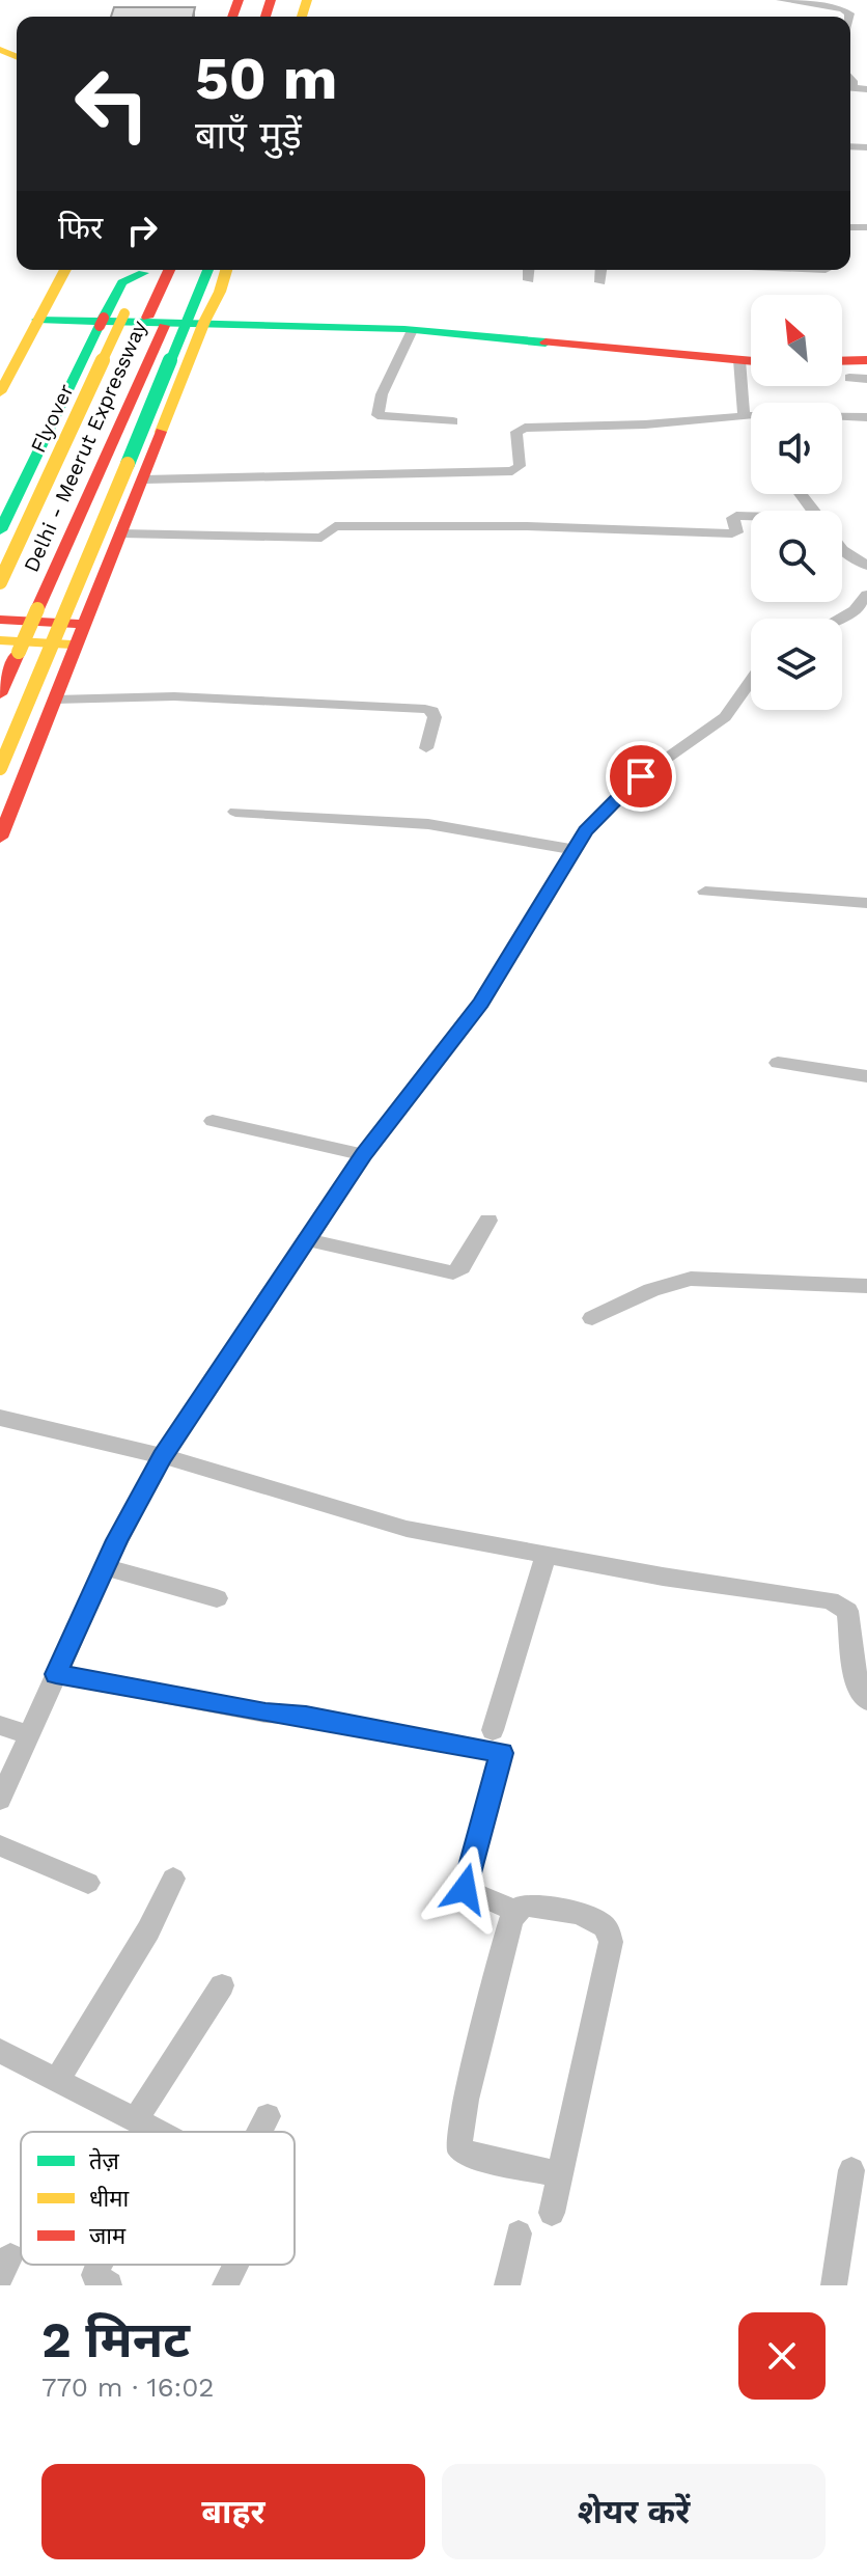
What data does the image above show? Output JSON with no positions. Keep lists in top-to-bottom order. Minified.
{"streets":{"main road":["Flyover","Delhi - Meerut Expressway"]},"legend":["तेज़","धीमा","जाम"],"north":"top left","page":{"turn":["50 m","बाएँ मुड़ें"],"then":"फिर","heading":["2 मिनट","770 m · 16:02"],"buttons":["बाहर","शेयर करें"]}}
